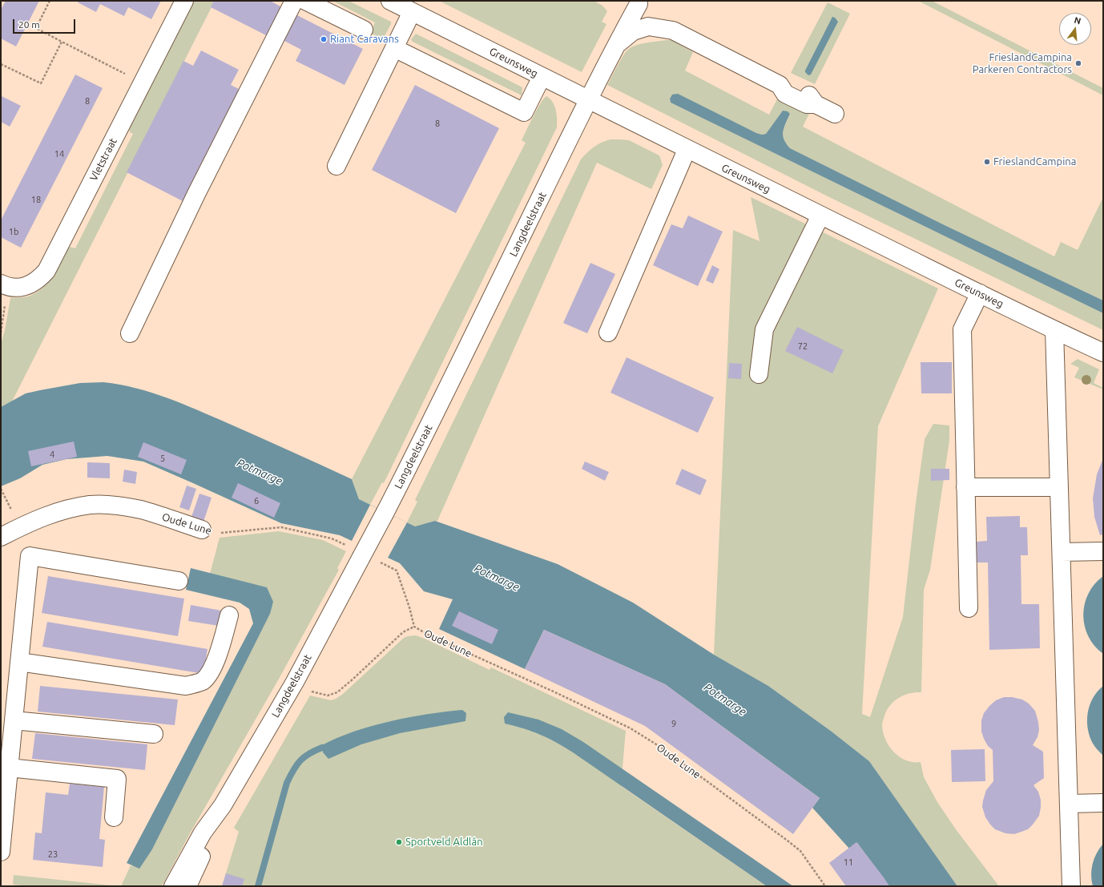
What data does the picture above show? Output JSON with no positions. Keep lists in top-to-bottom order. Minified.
{"streets":{"street":["Greunsweg","Vletstraat","Langdeelstraat","Oude Lune"]},"crossings":[["Greunsweg","Langdeelstraat"],["Langdeelstraat","Oude Lune"]],"water":["Potmarge"],"places":["Riant Caravans","FrieslandCampina Parkeren Contractors","FrieslandCampina","Sportveld Aldlân"],"house_numbers":["8","8","14","18","1b","72","4","5","6","9","23","11"],"scale_bar":"20 m","north":"top"}
